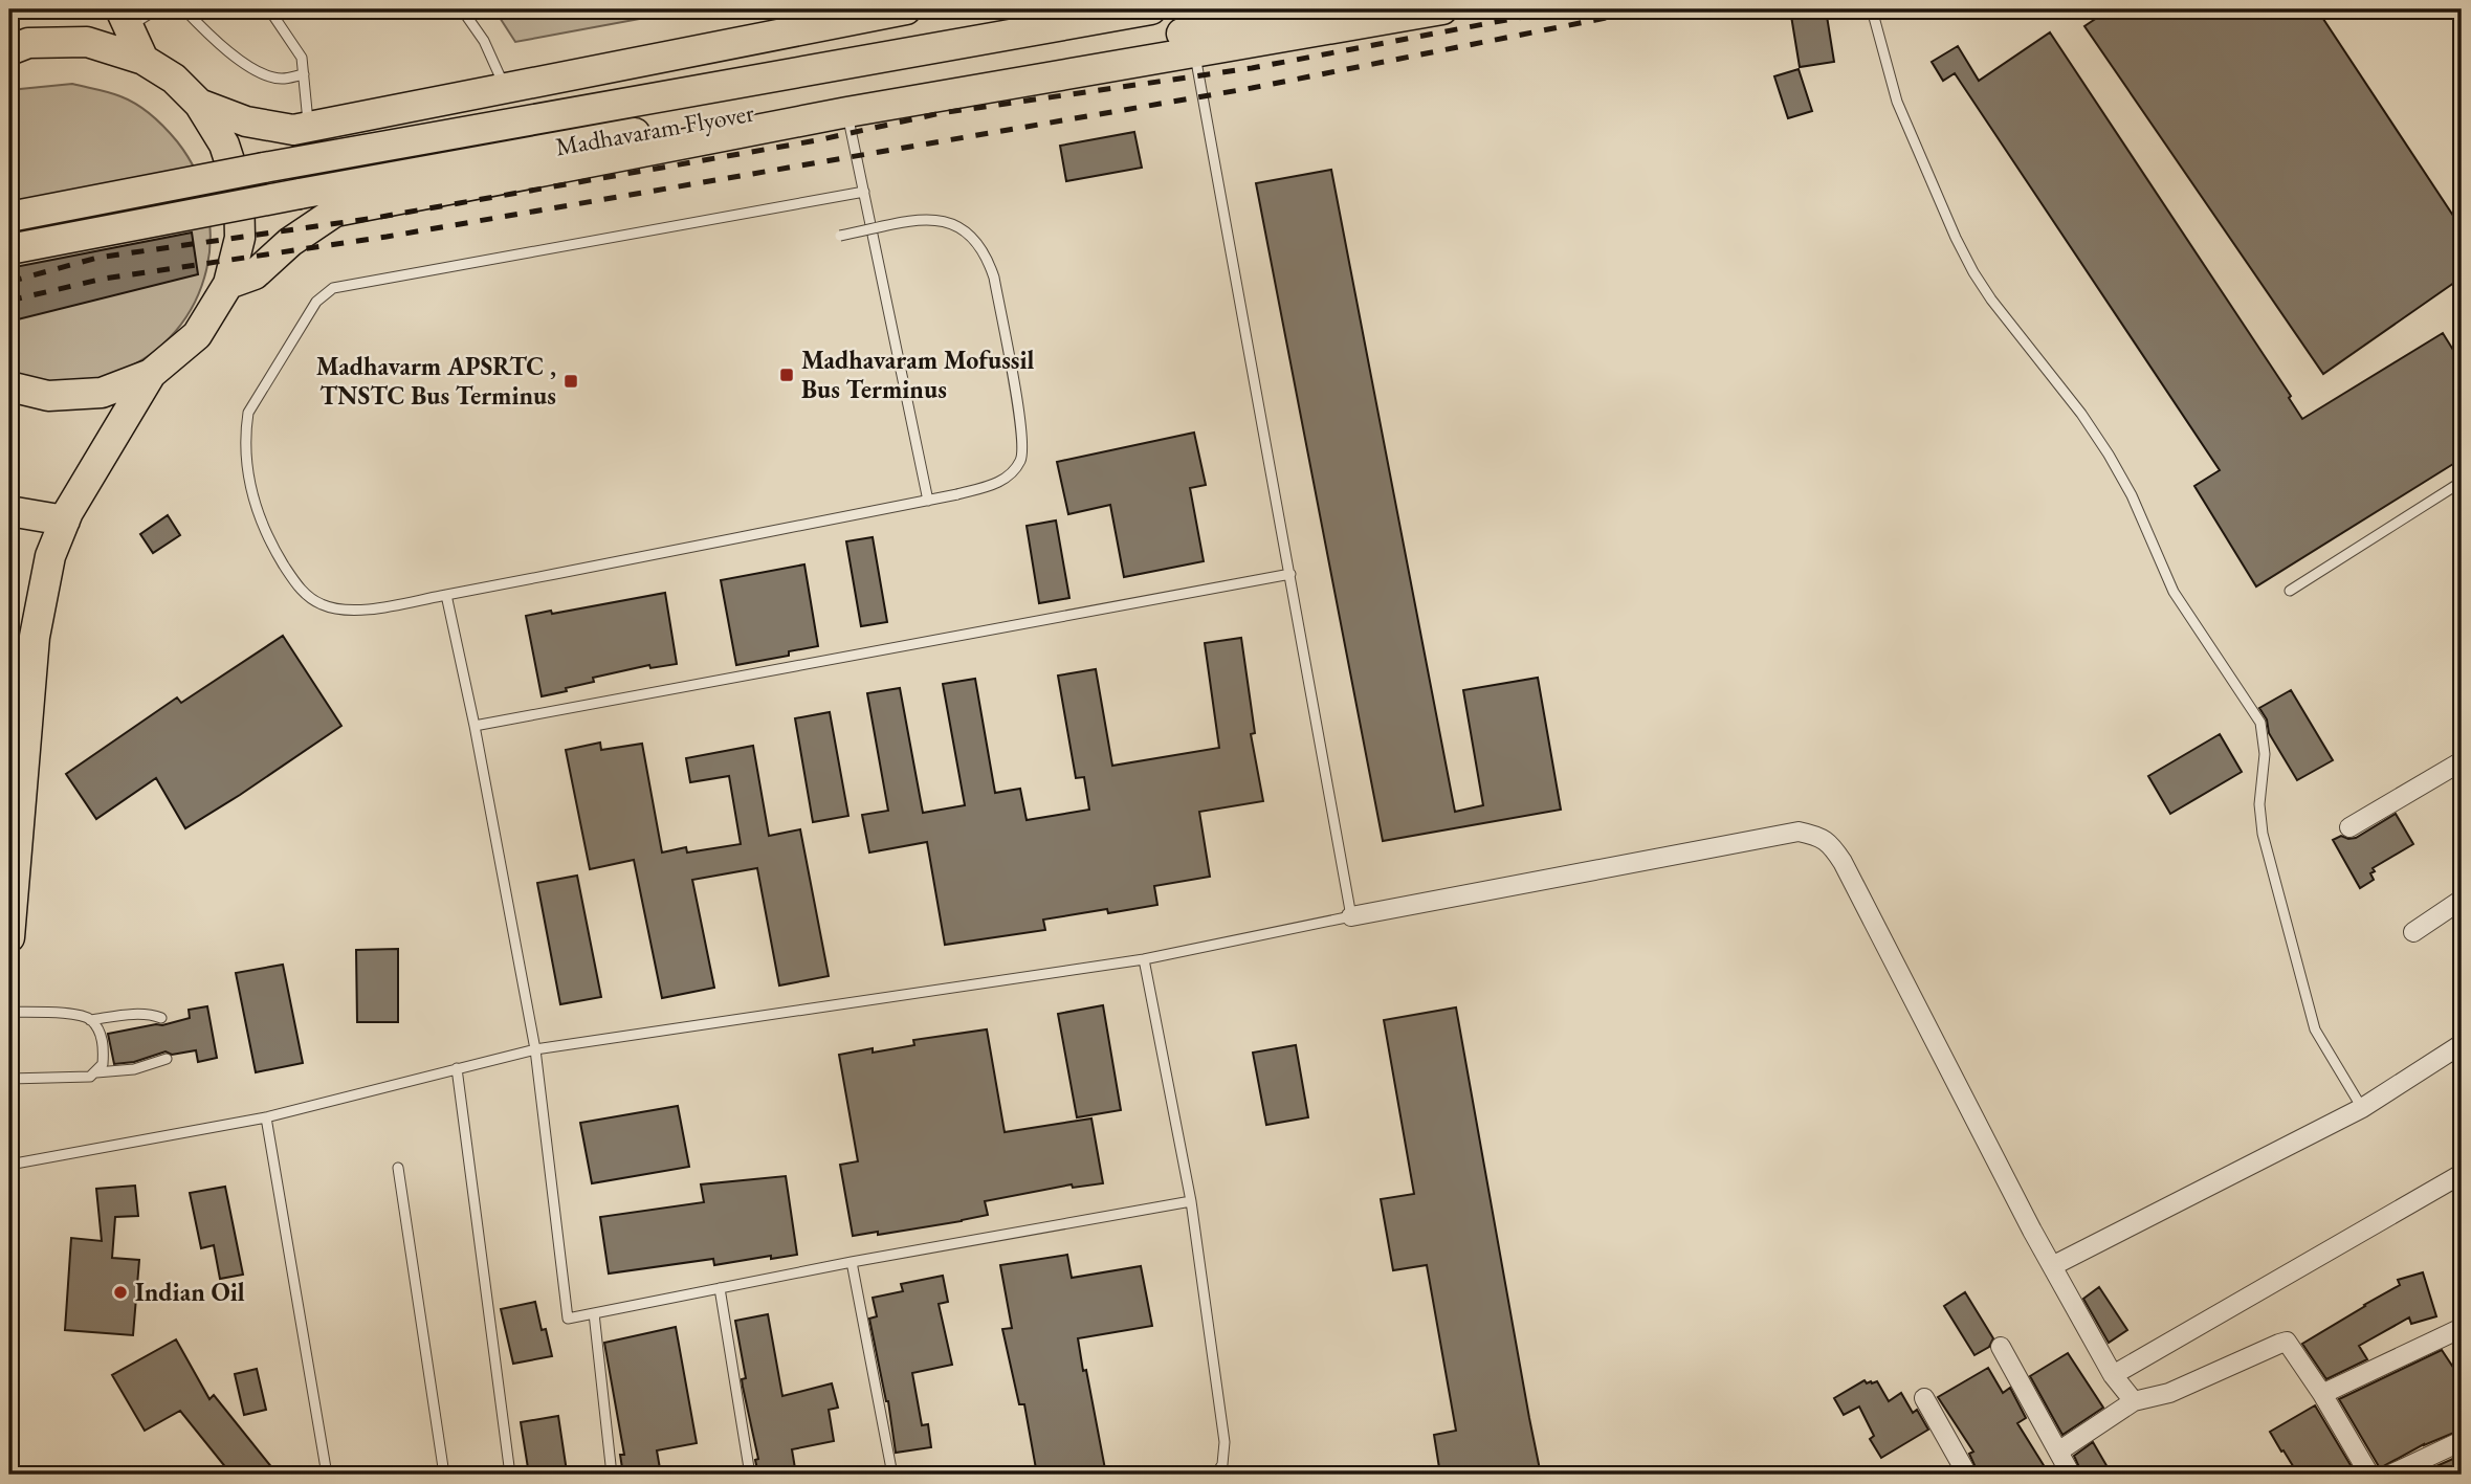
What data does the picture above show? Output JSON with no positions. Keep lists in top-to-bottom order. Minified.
{"streets":{"main road":["Madhavaram Flyover"]},"places":{"transit":["Madhavaram Mofussil Bus Terminus","Madhavarm APSRTC , TNSTC Bus Terminus"],"other":["Indian Oil"]}}
